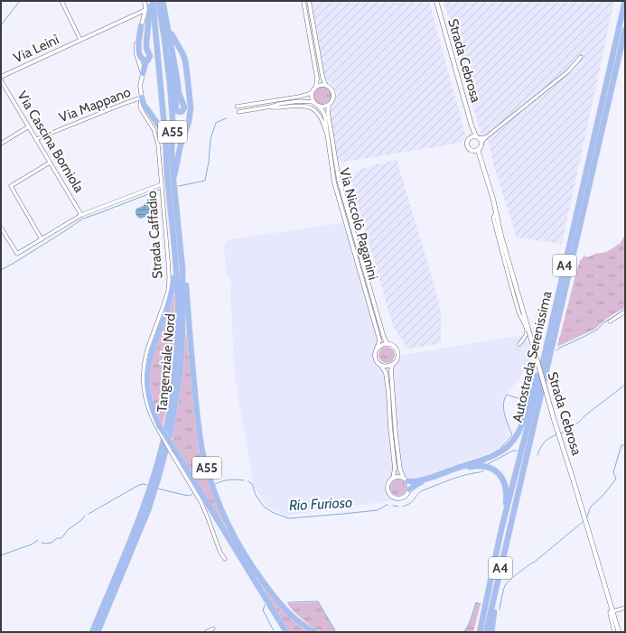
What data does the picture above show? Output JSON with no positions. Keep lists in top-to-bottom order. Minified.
{"streets":{"highway":["A55","A4","Autostrada Serenissima","Tangenziale Nord"],"main road":["Strada Cebrosa"],"street":["Via Leinì","Via Mappano","Via Cascina Borniola","Via Niccolò Paganini","Strada Caffadio"]},"crossings":[["Via Leinì","Strada Caffadio"],["Via Mappano","Via Cascina Borniola"],["Via Mappano","Strada Caffadio"],["A55","Strada Caffadio"],["A55","Tangenziale Nord"],["A4","Autostrada Serenissima"]],"water":["Rio Furioso"]}
